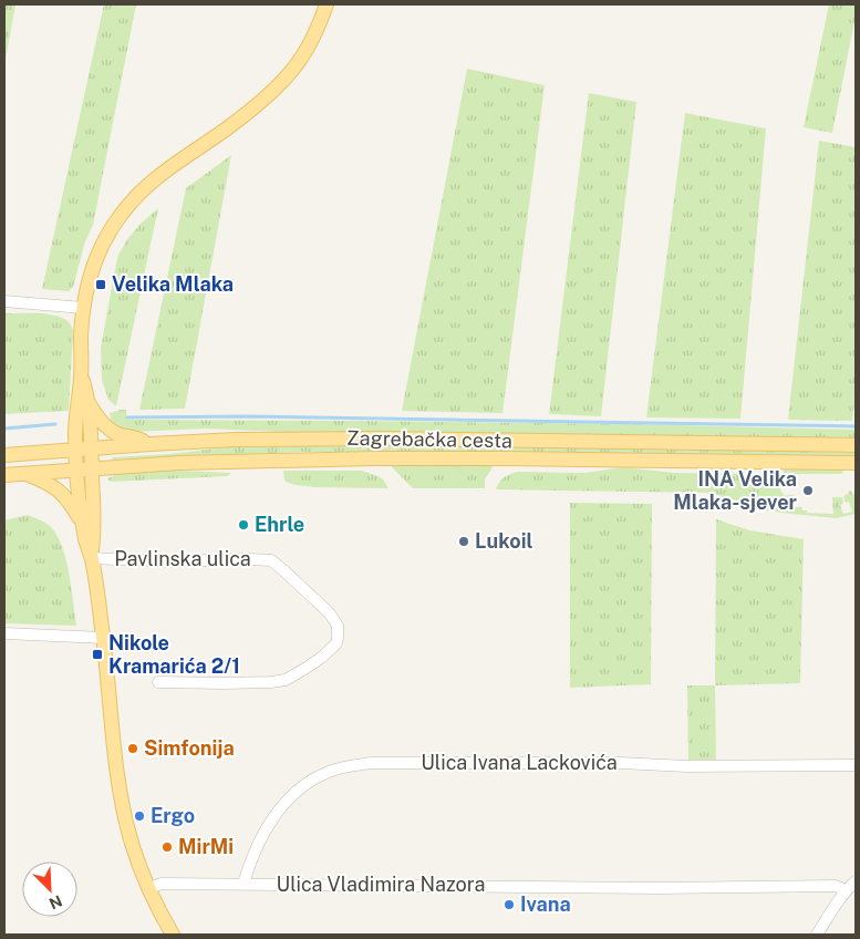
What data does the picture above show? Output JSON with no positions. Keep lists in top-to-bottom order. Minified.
{"streets":{"main road":["Zagrebačka cesta"],"street":["Pavlinska ulica","Ulica Ivana Lackovića","Ulica Vladimira Nazora"]},"crossings":[["Ulica Ivana Lackovića","Ulica Vladimira Nazora"]],"places":{"transit":["Velika Mlaka","Nikole Kramarića 2/1"],"other":["INA Velika Mlaka-sjever","Ehrle","Lukoil","Simfonija","Ergo","MirMi","Ivana"]},"north":"bottom right"}
